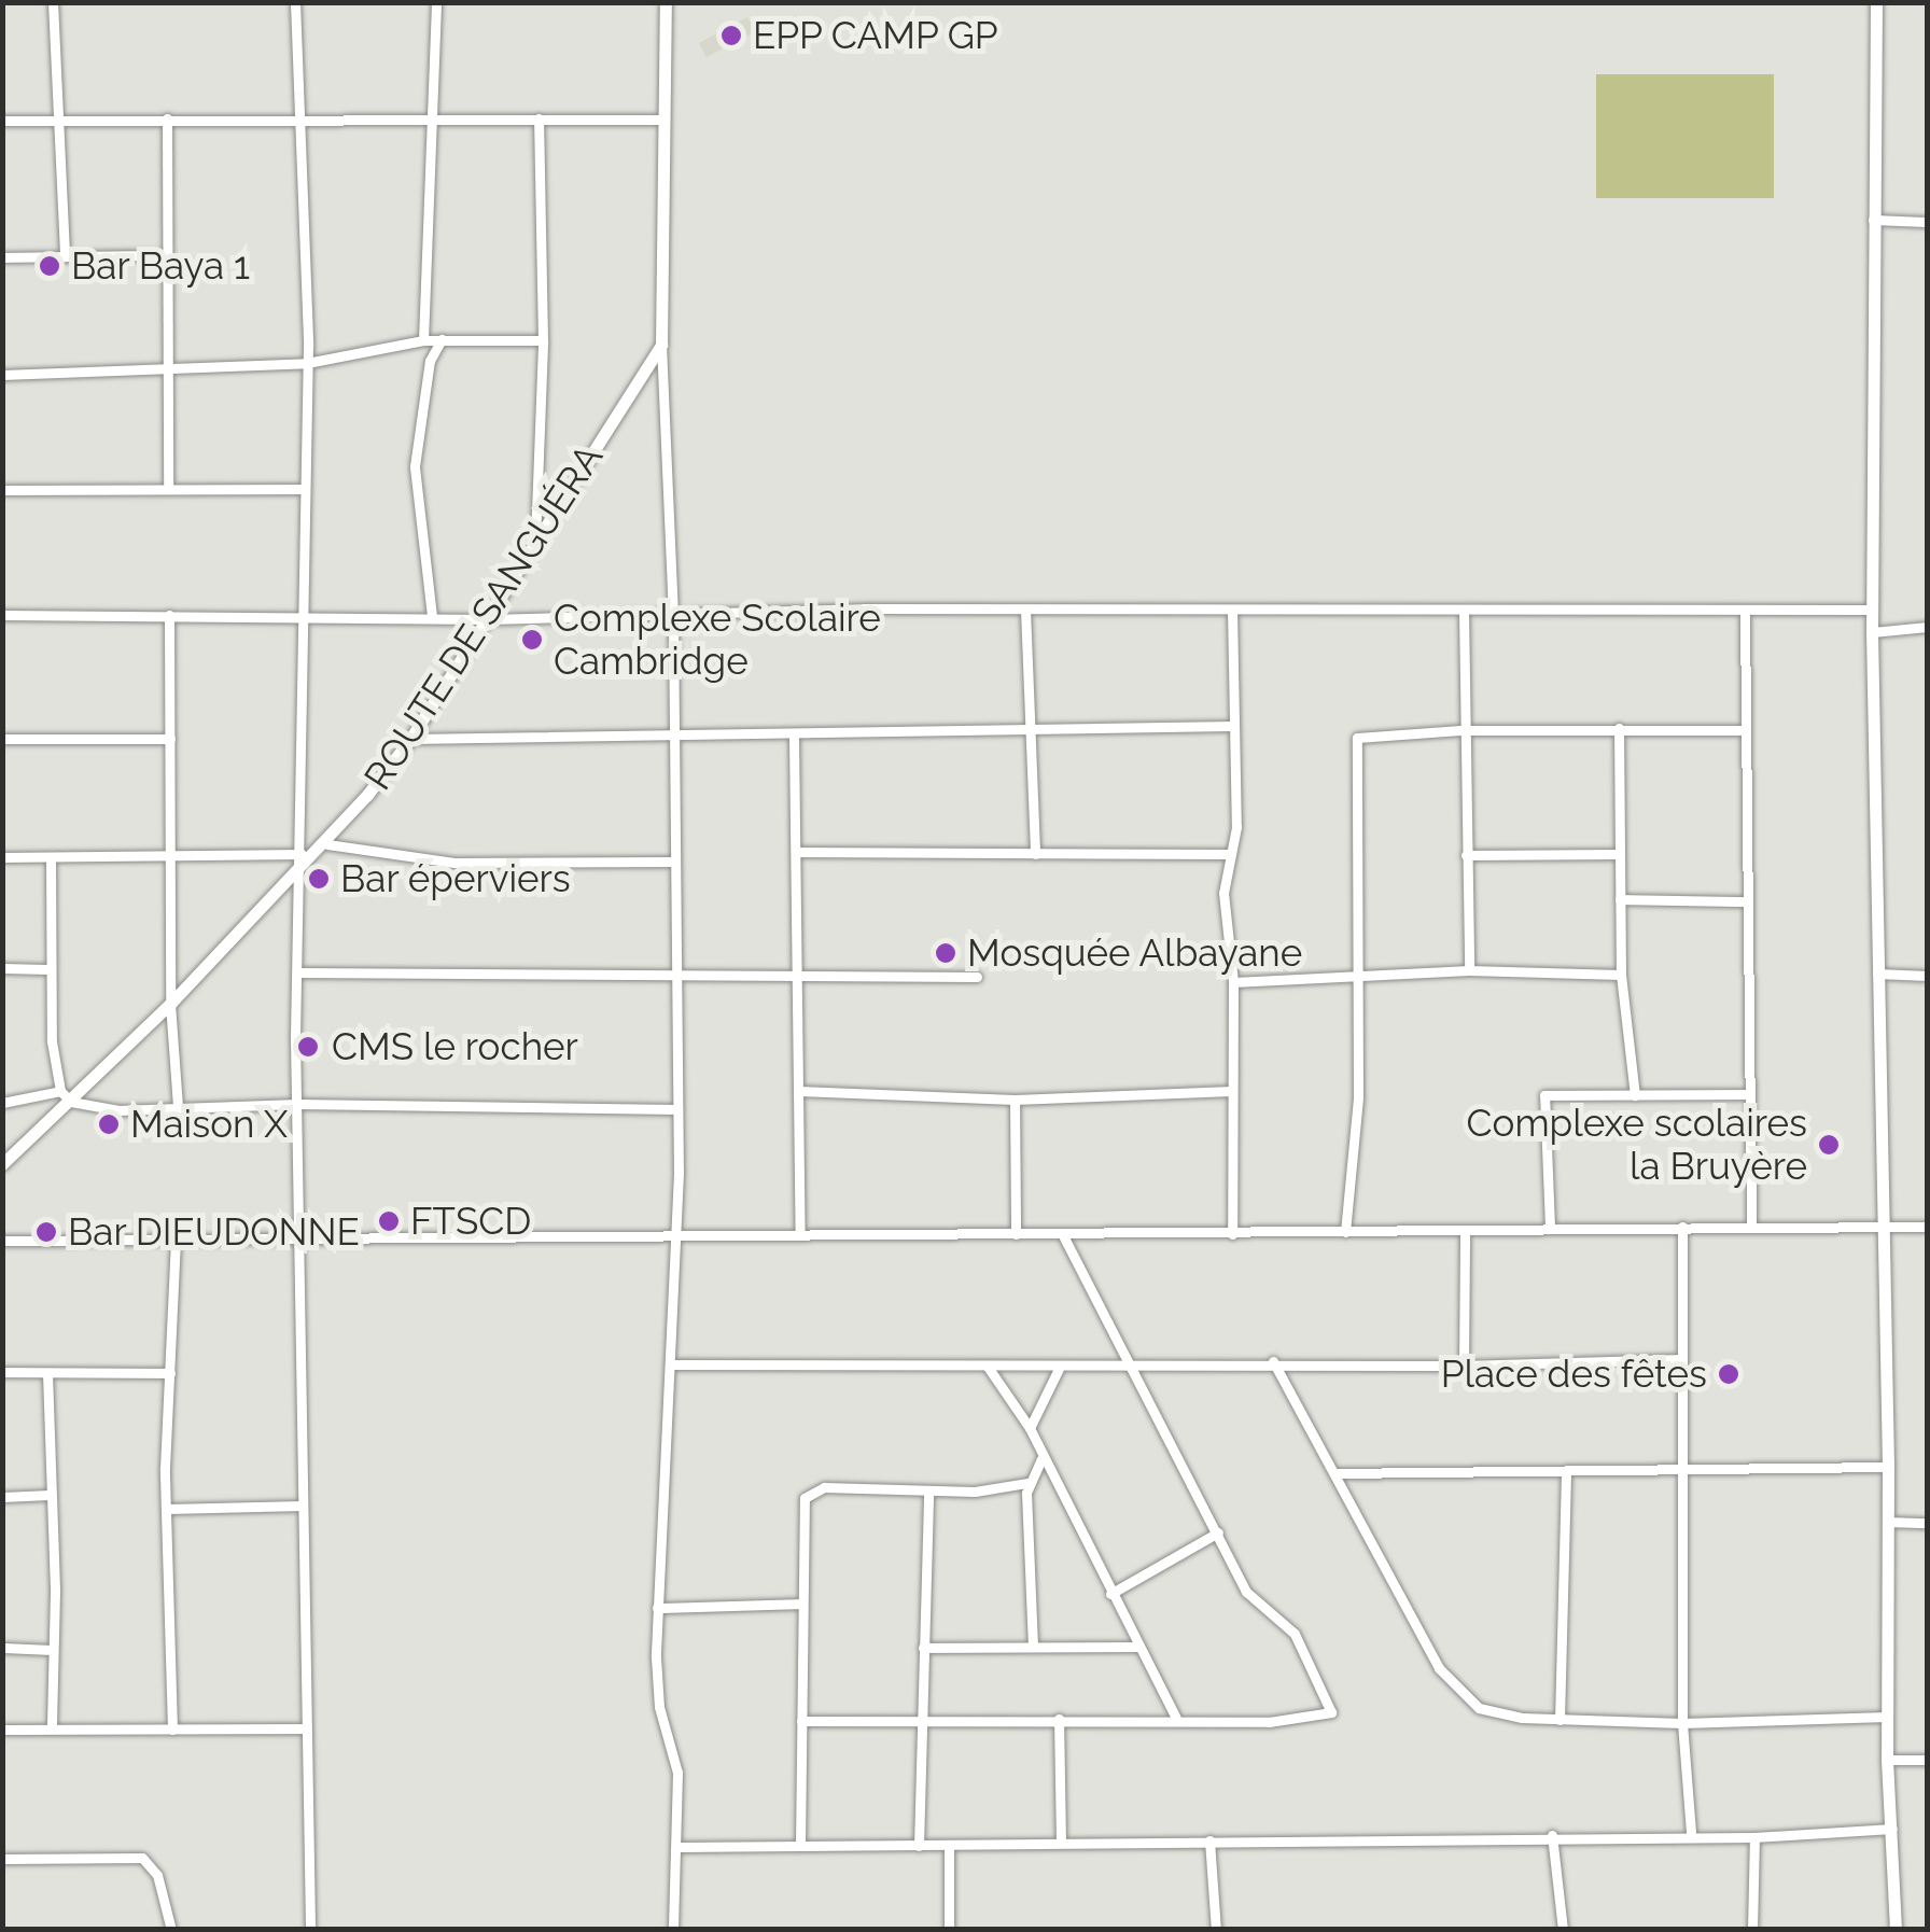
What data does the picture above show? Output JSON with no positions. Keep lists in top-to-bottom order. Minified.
{"streets":{"street":["ROUTE DE SANGUÉRA"]},"places":["EPP CAMP GP","Bar Baya 1","Complexe Scolaire Cambridge","Bar éperviers","Mosquée Albayane","CMS le rocher","Maison X","Complexe scolaires la Bruyère","FTSCD","Bar DIEUDONNE","Place des fêtes"]}
